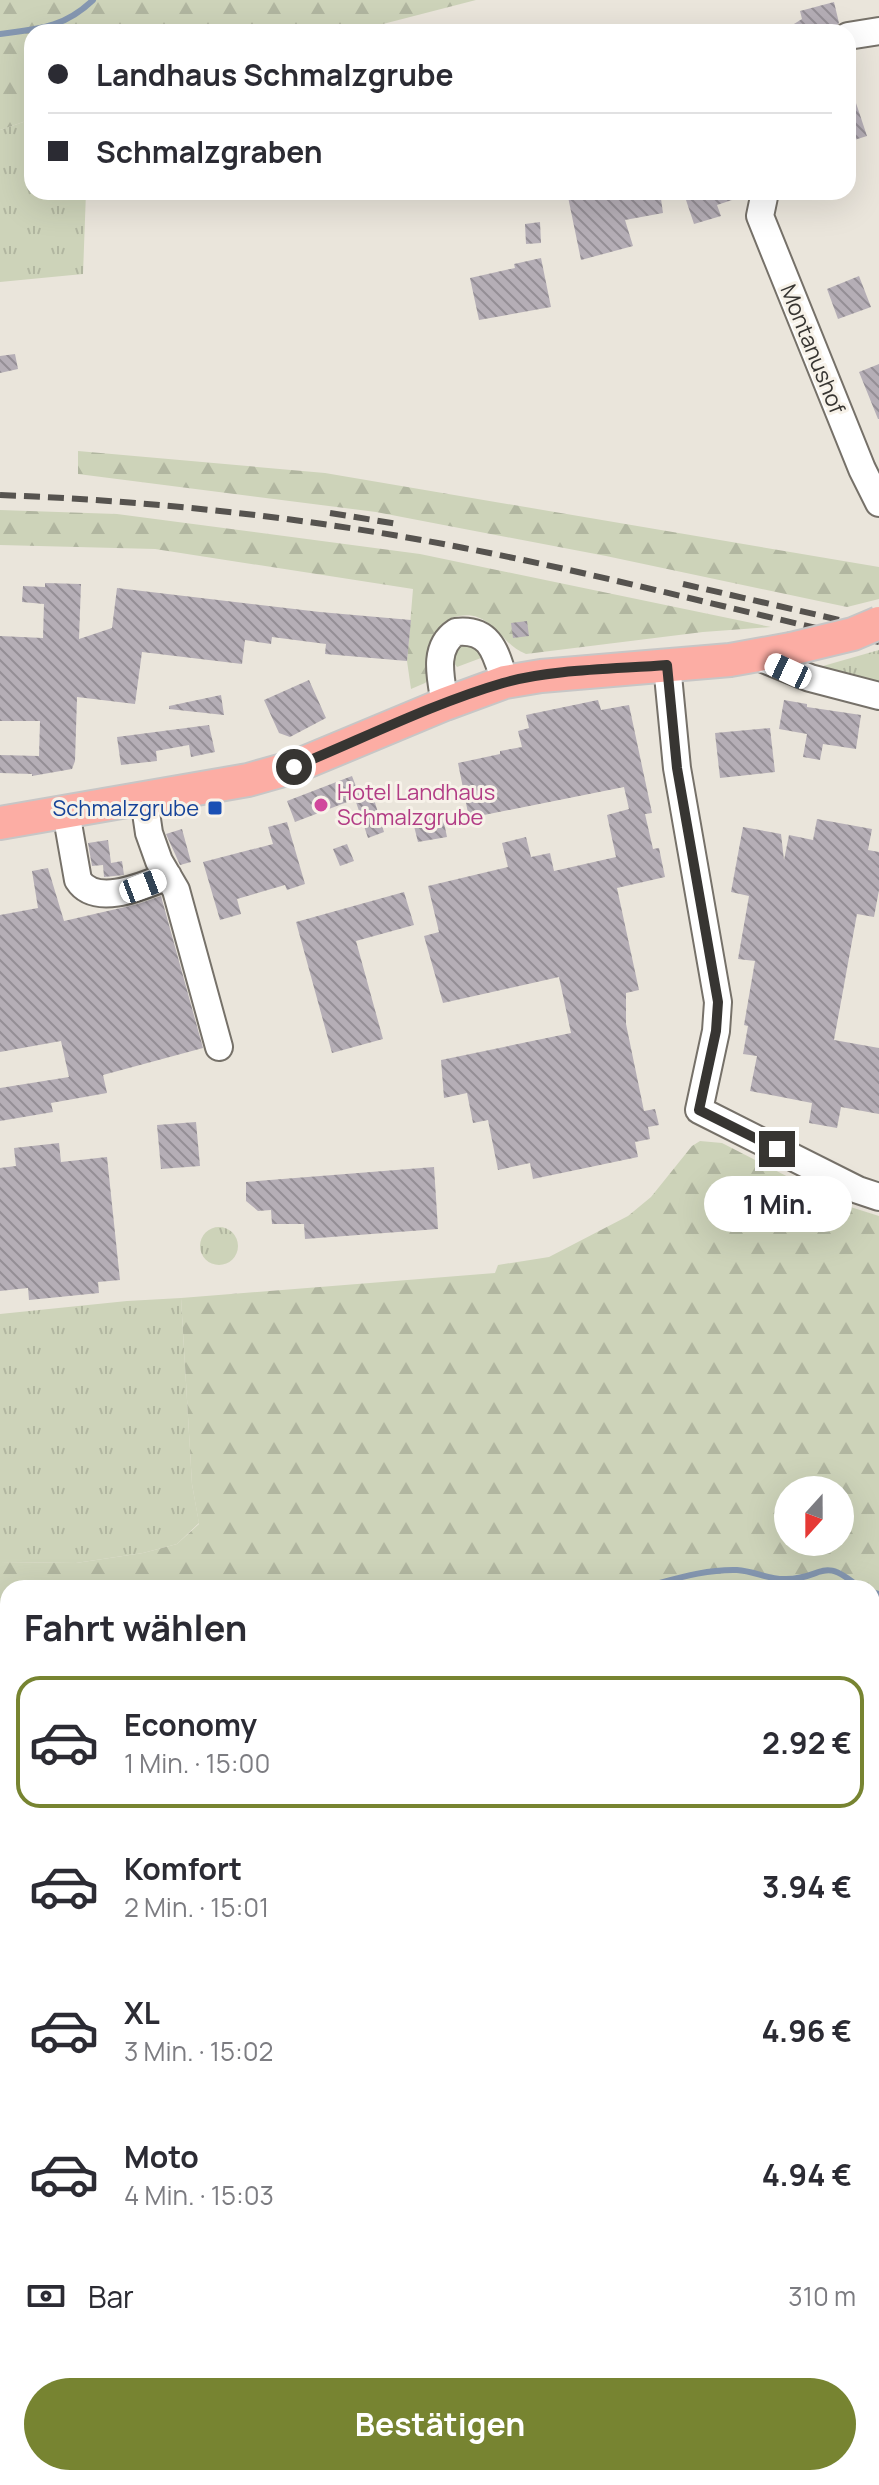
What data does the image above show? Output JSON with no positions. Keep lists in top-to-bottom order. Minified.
{"streets":{"street":["Montanushof"]},"places":{"other":["Hotel Landhaus Schmalzgrube"],"transit":["Schmalzgrube"]},"north":"bottom","page":{"banner":["Landhaus Schmalzgrube","Schmalzgraben"],"bubble":"1 Min.","heading":"Fahrt wählen","list":[{"name":"Economy","note":"1 Min. · 15:00","value":"2.92 €"},{"name":"Komfort","note":"2 Min. · 15:01","value":"3.94 €"},{"name":"XL","note":"3 Min. · 15:02","value":"4.96 €"},{"name":"Moto","note":"4 Min. · 15:03","value":"4.94 €"}],"pay":["Bar","310 m"],"buttons":"Bestätigen"}}
